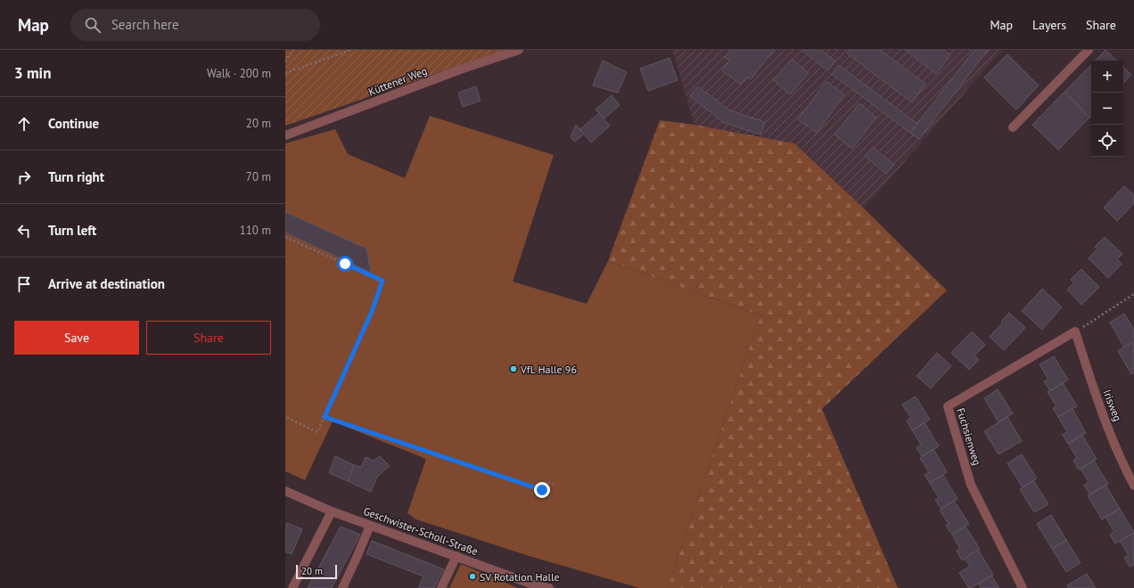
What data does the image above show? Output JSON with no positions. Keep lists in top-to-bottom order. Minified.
{"streets":{"street":["Küttener Weg","Irisweg","Fuchsienweg","Geschwister-Scholl-Straße"]},"crossings":[["Irisweg","Fuchsienweg"]],"places":["VfL Halle 96","SV Rotation Halle"],"scale_bar":"20 m","page":{"header":"Map","search":"Search here","nav":["Map","Layers","Share"],"heading":["3 min","Walk · 200 m"],"map_buttons":["+","−"],"list":[["Continue","20 m"],["Turn right","70 m"],["Turn left","110 m"],"Arrive at destination"],"buttons":["Save","Share"],"scale":"20 m"}}
